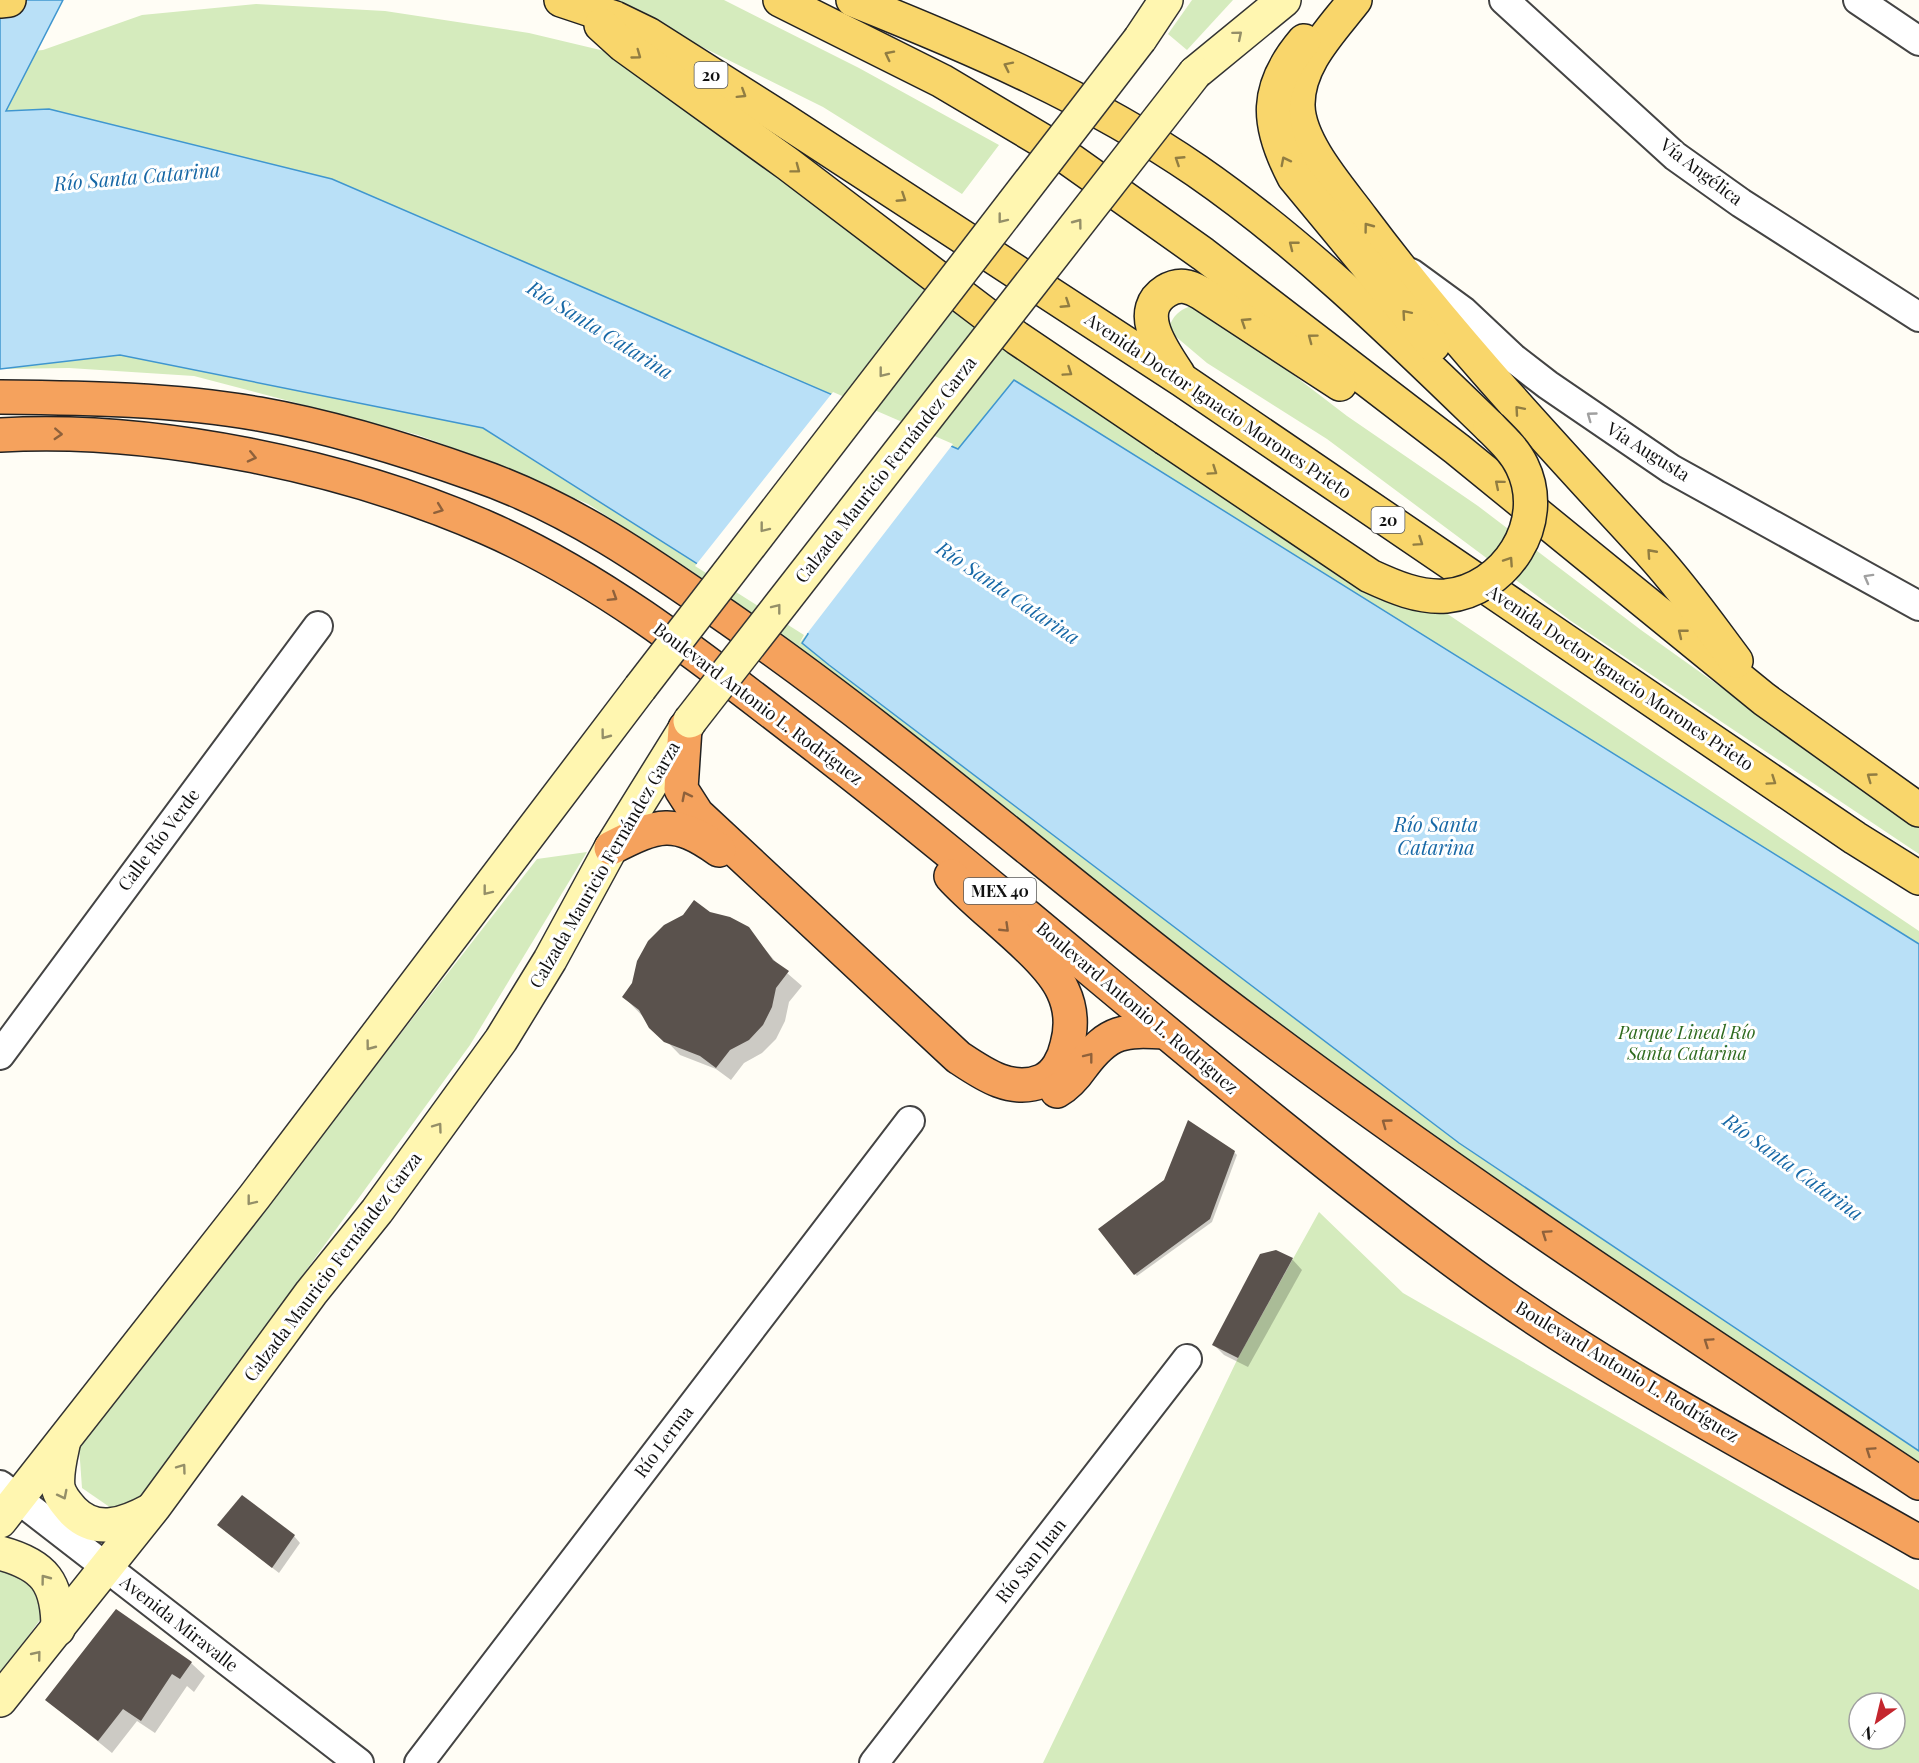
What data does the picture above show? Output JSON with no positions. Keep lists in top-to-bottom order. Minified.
{"streets":{"highway":["Boulevard Antonio L. Rodríguez","MEX 40"],"main road":["20","Avenida Doctor Ignacio Morones Prieto","Calzada Mauricio Fernández Garza"],"street":["Vía Angélica","Vía Augusta","Calle Río Verde","Río Lerma","Río San Juan","Avenida Miravalle"]},"crossings":[["Calzada Mauricio Fernández Garza","Avenida Miravalle"]],"one_way":["Vía Augusta"],"water":["Río Santa Catarina"],"parks":["Parque Lineal Río Santa Catarina"],"north":"bottom left"}
